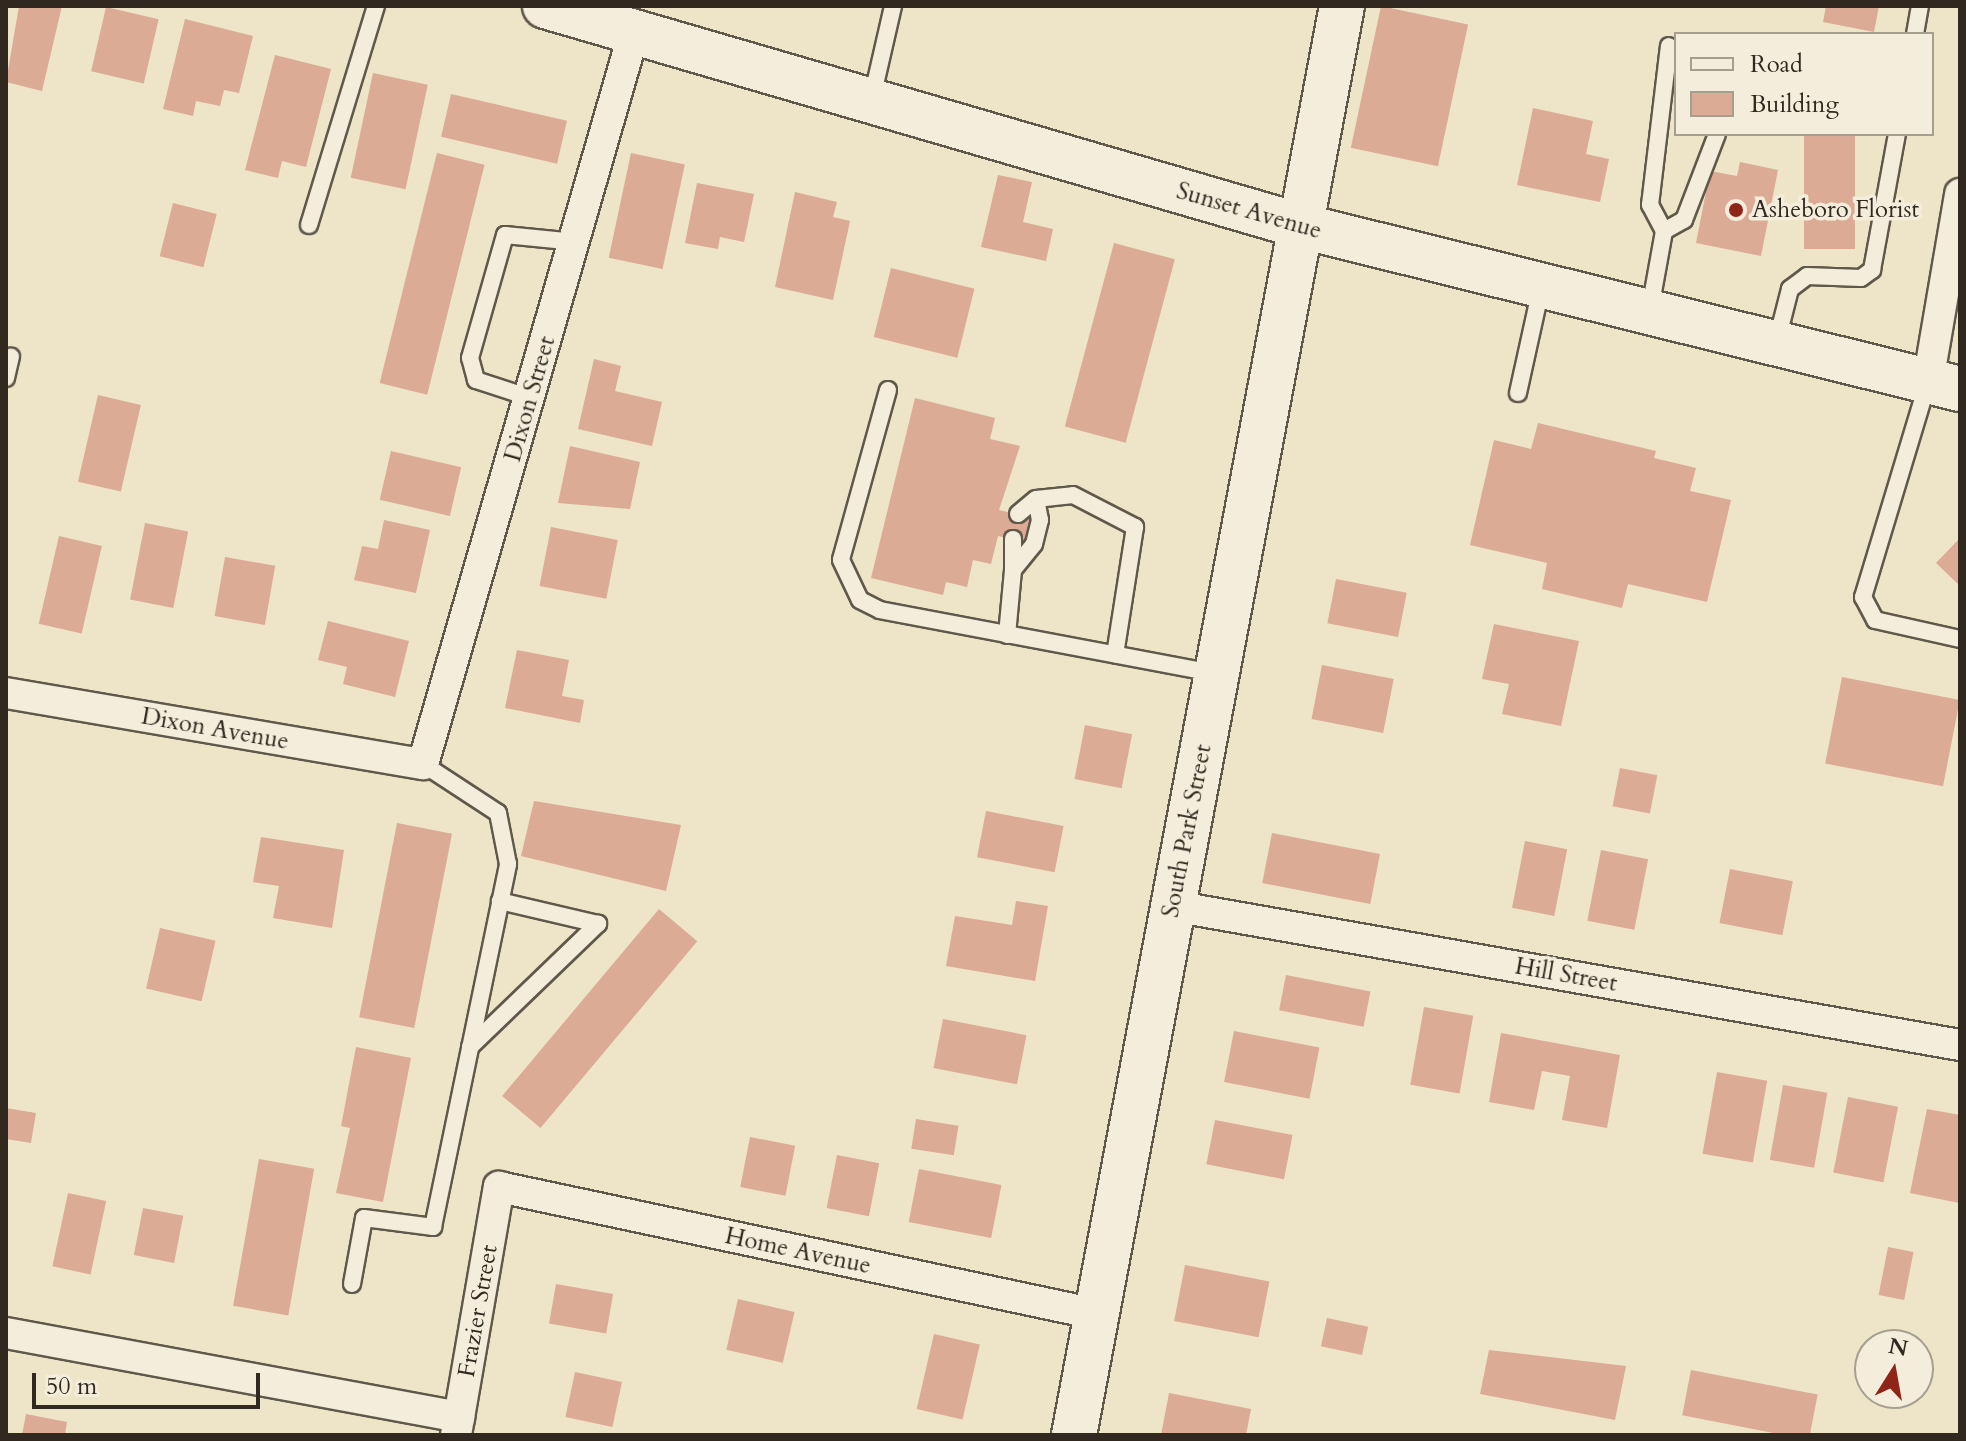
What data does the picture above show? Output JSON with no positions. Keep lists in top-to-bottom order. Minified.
{"streets":{"main road":["Sunset Avenue","South Park Street"],"street":["Dixon Street","Dixon Avenue","Hill Street","Home Avenue","Frazier Street"]},"crossings":[["Sunset Avenue","Dixon Street"],["Sunset Avenue","South Park Street"],["Dixon Street","Dixon Avenue"],["South Park Street","Hill Street"],["South Park Street","Home Avenue"],["Home Avenue","Frazier Street"]],"places":["Asheboro Florist"],"legend":["Road","Building"],"scale_bar":"50 m","north":"top"}
